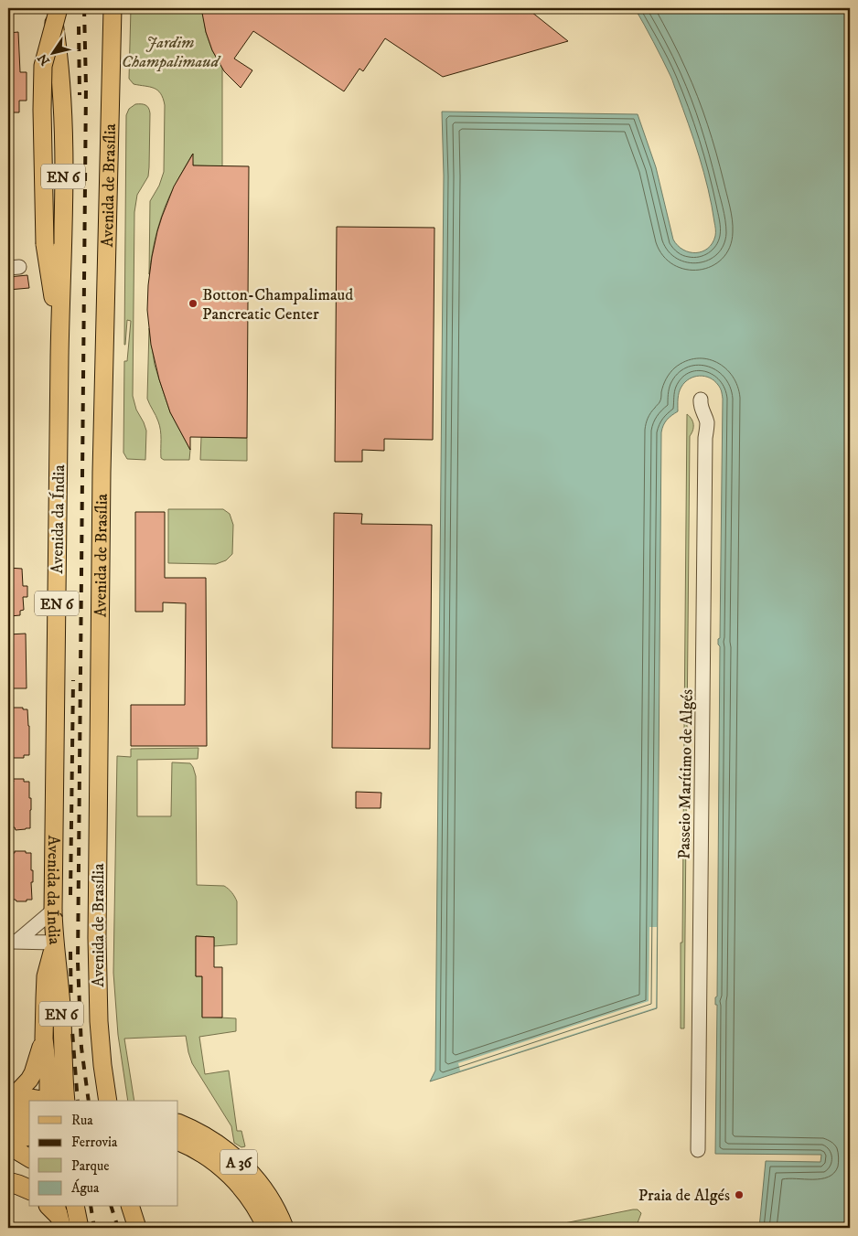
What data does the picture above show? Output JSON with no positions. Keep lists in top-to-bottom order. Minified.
{"streets":{"highway":["A 36"],"main road":["EN 6","Avenida de Brasília","Avenida da Índia"],"street":["Passeio Marítimo de Algés"]},"crossings":[["EN 6","Avenida da Índia"]],"parks":["Jardim Champalimaud"],"places":["Botton-Champalimaud Pancreatic Center","Praia de Algés"],"legend":["Rua","Ferrovia","Parque","Água"],"north":"bottom left"}
